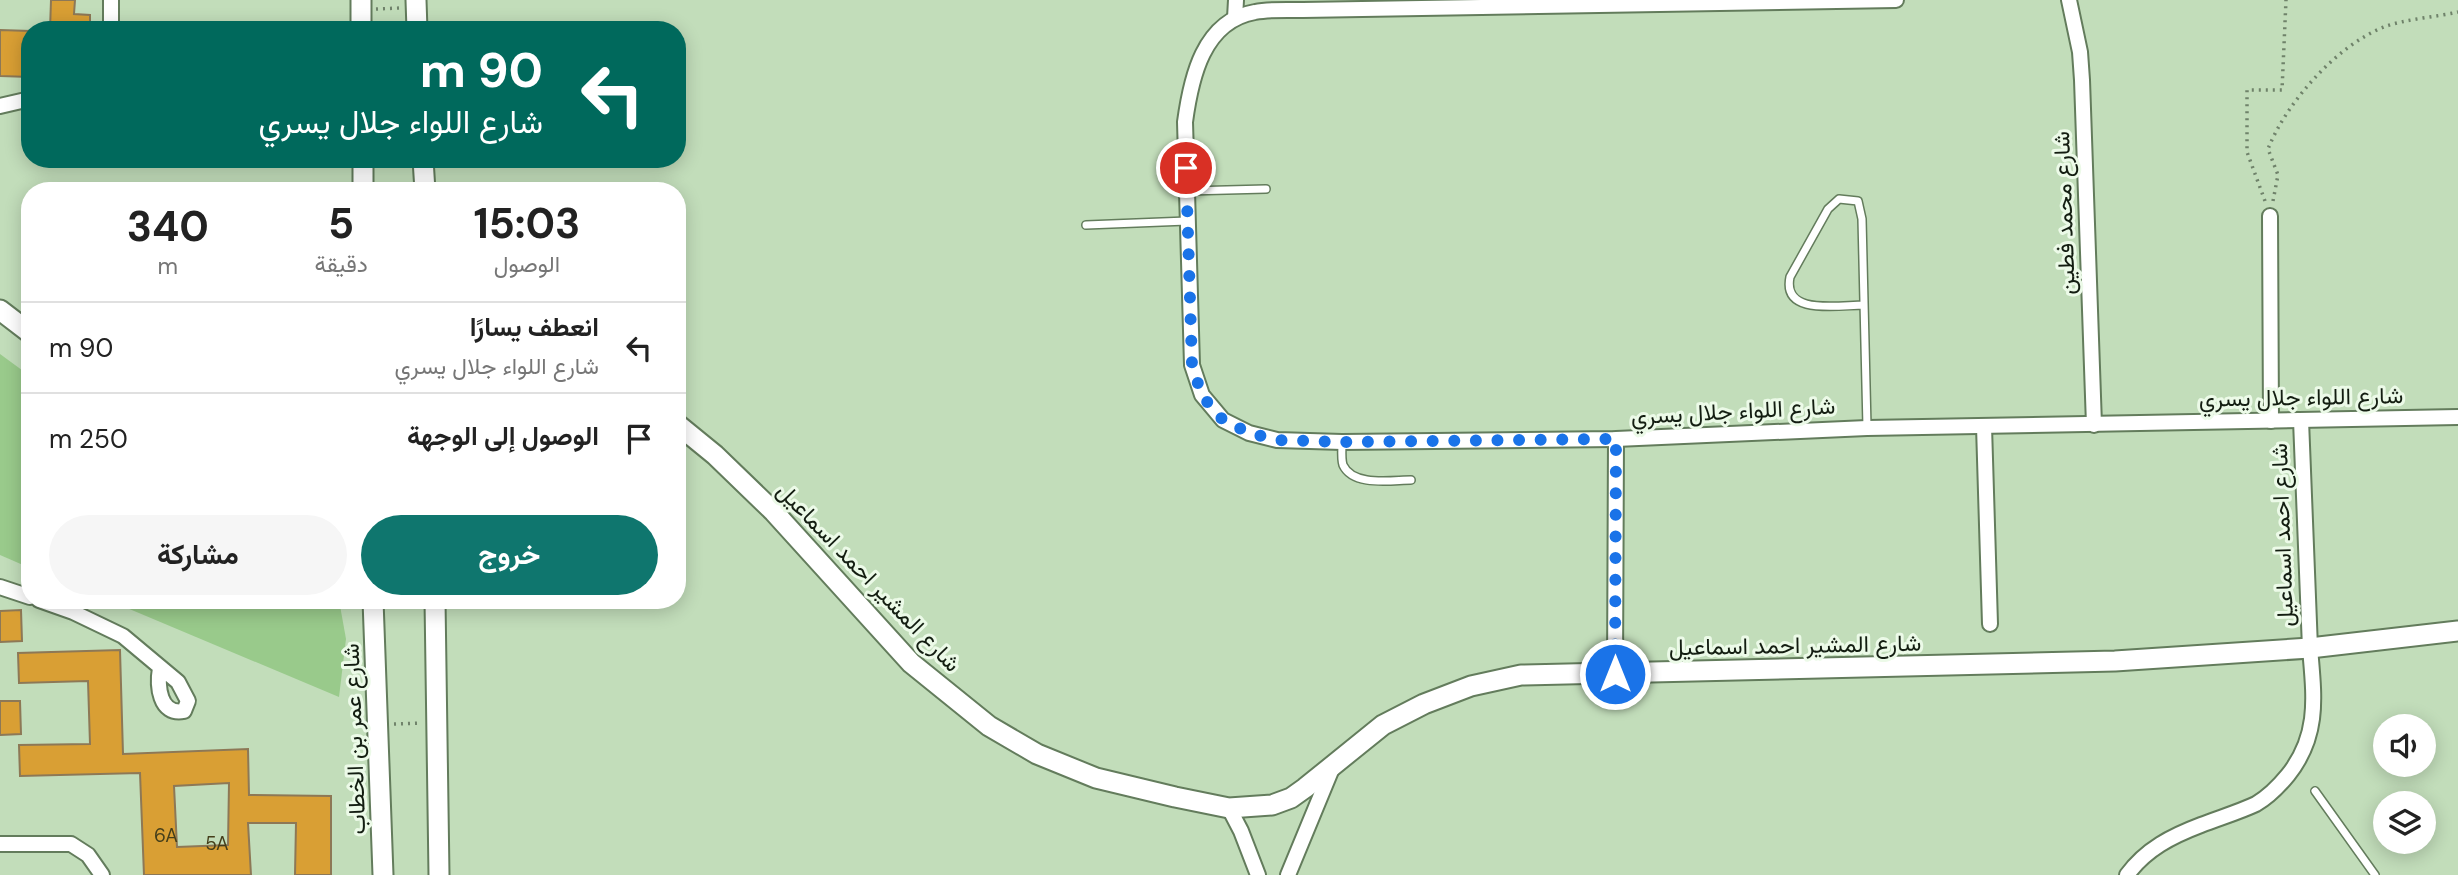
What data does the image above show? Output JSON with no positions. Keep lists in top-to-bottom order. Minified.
{"streets":{"street":["شارع محمد فطين","شارع اللواء جلال يسري","شارع احمد اسماعيل","شارع المشير احمد اسماعيل","شارع عمر بن الخطاب"]},"crossings":[["شارع محمد فطين","شارع اللواء جلال يسري"],["شارع اللواء جلال يسري","شارع احمد اسماعيل"],["شارع احمد اسماعيل","شارع المشير احمد اسماعيل"]],"house_numbers":["6A","5A"],"page":{"turn":["90 m","شارع اللواء جلال يسري"],"eta":["15:03","الوصول","5","دقيقة","340","m"],"list":[{"name":"انعطف يسارًا","note":"شارع اللواء جلال يسري","value":"90 m"},{"name":"الوصول إلى الوجهة","value":"250 m"}],"buttons":["خروج","مشاركة"]}}
